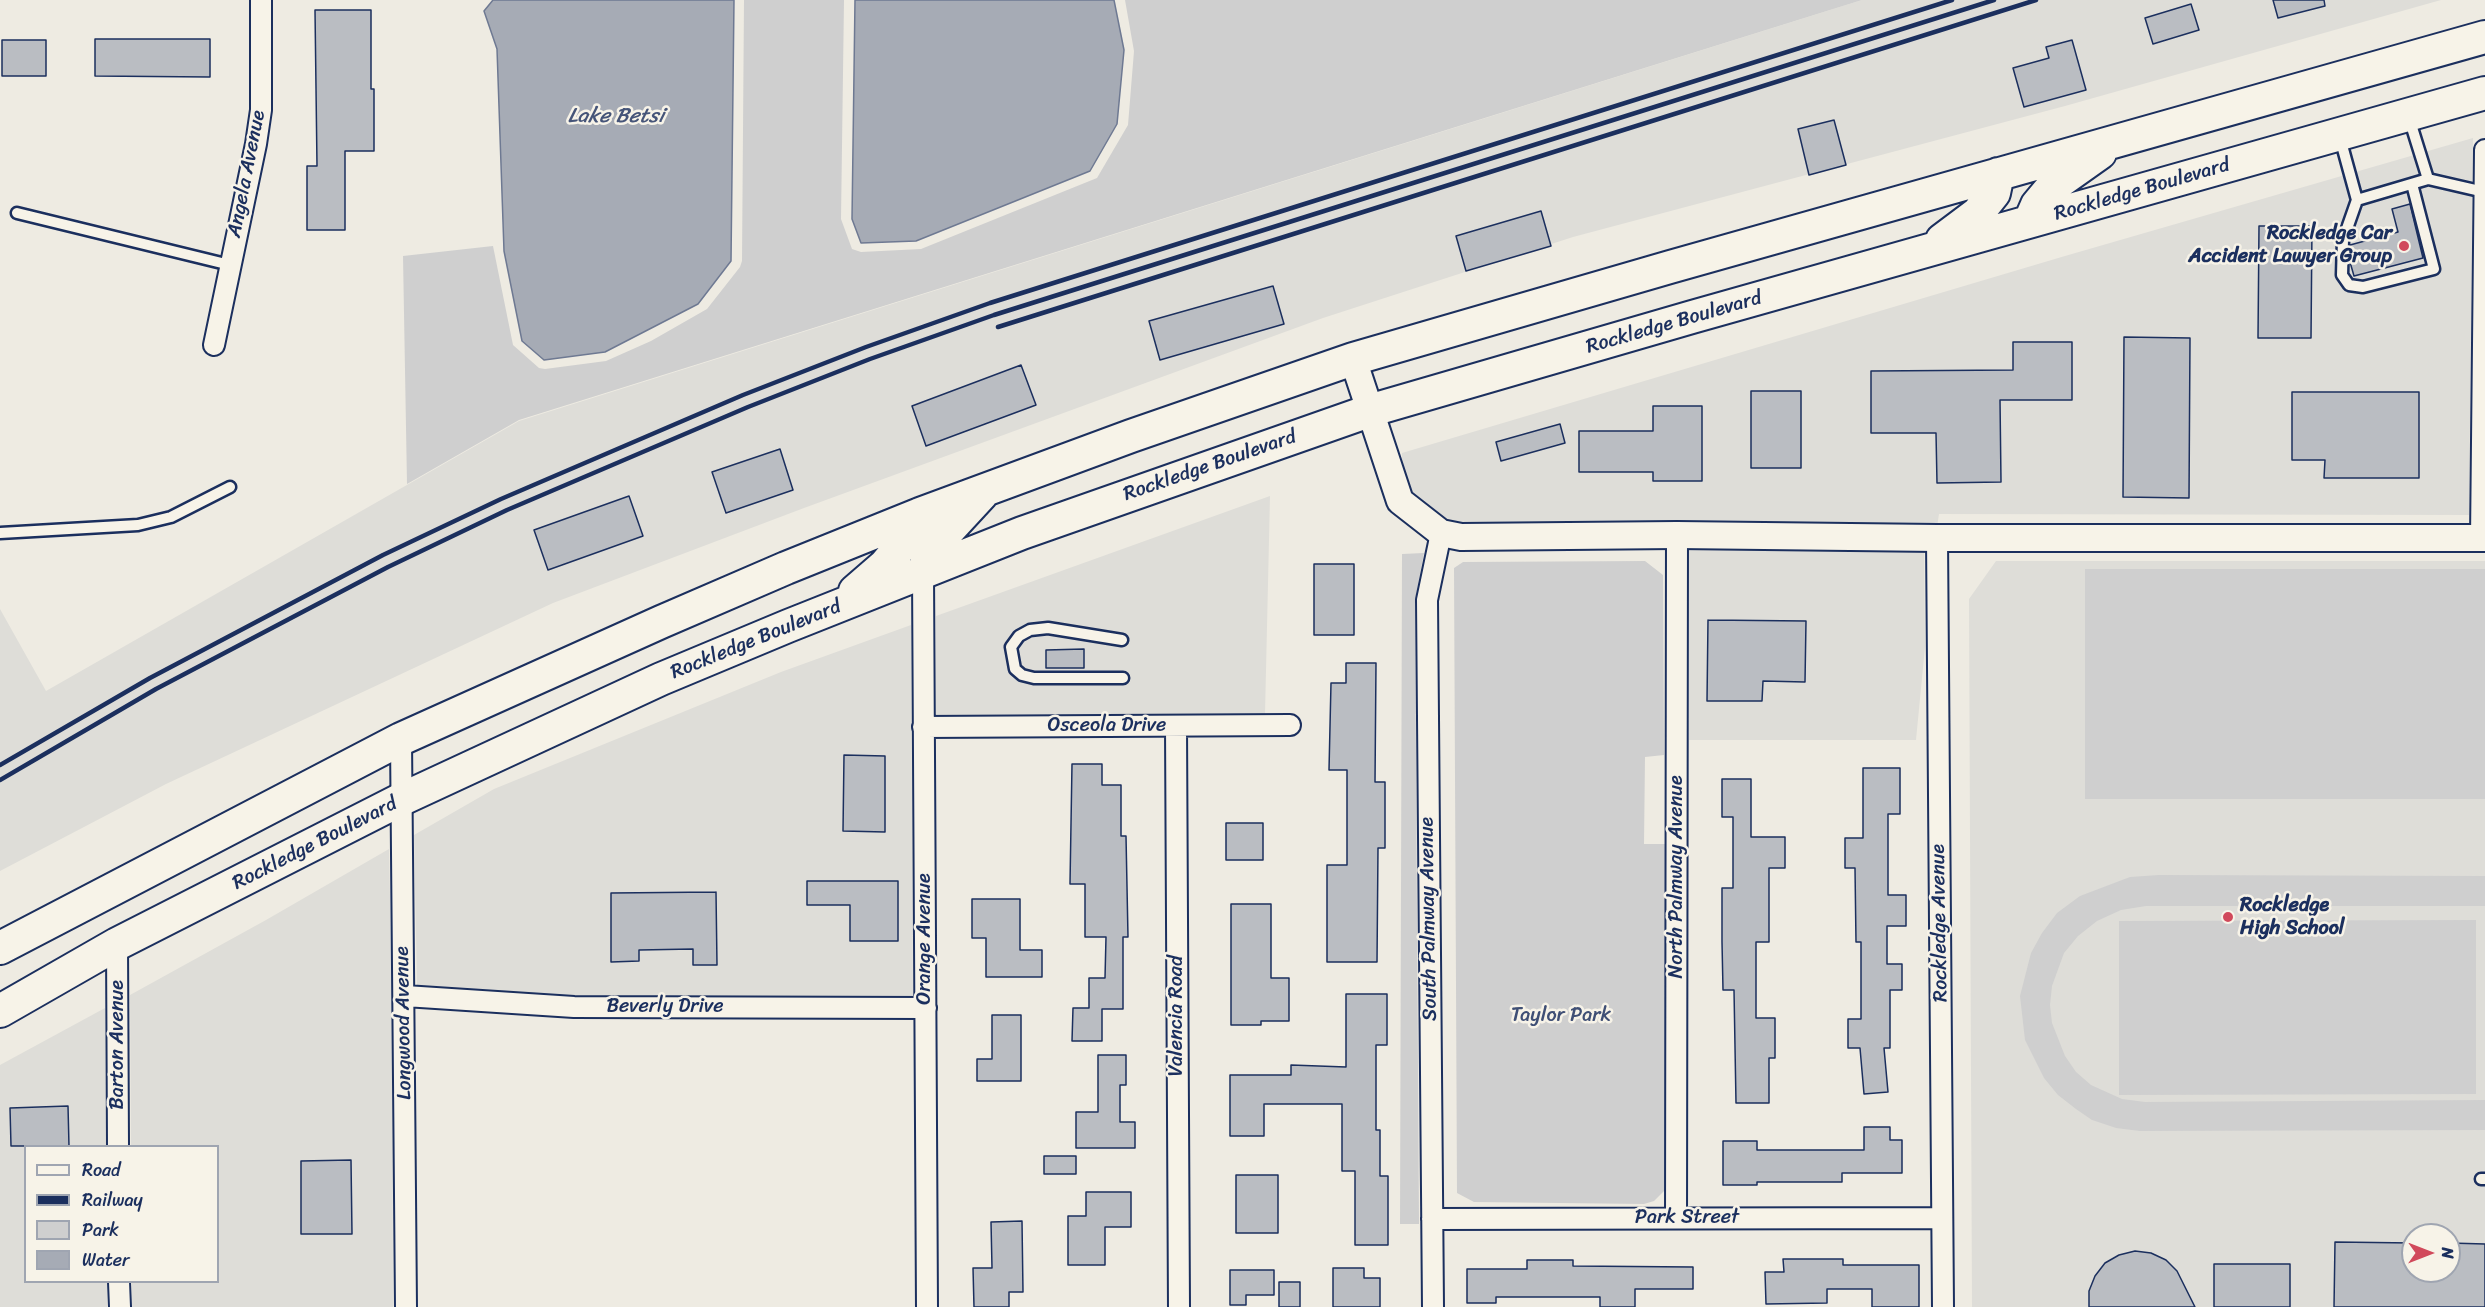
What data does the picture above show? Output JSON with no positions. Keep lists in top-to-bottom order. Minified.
{"streets":{"main road":["Rockledge Boulevard"],"street":["Angela Avenue","Osceola Drive","North Palmway Avenue","South Palmway Avenue","Rockledge Avenue","Orange Avenue","Beverly Drive","Valencia Road","Longwood Avenue","Barton Avenue","Park Street"]},"crossings":[["Rockledge Boulevard","Orange Avenue"],["Rockledge Boulevard","Longwood Avenue"],["Rockledge Boulevard","Barton Avenue"],["Osceola Drive","Orange Avenue"],["Osceola Drive","Valencia Road"],["North Palmway Avenue","Park Street"],["South Palmway Avenue","Park Street"],["Rockledge Avenue","Park Street"],["Orange Avenue","Beverly Drive"],["Beverly Drive","Longwood Avenue"]],"water":["Lake Betsi"],"parks":["Taylor Park"],"places":["Rockledge Car Accident Lawyer Group","Rockledge High School"],"legend":["Road","Railway","Park","Water"],"north":"right"}
